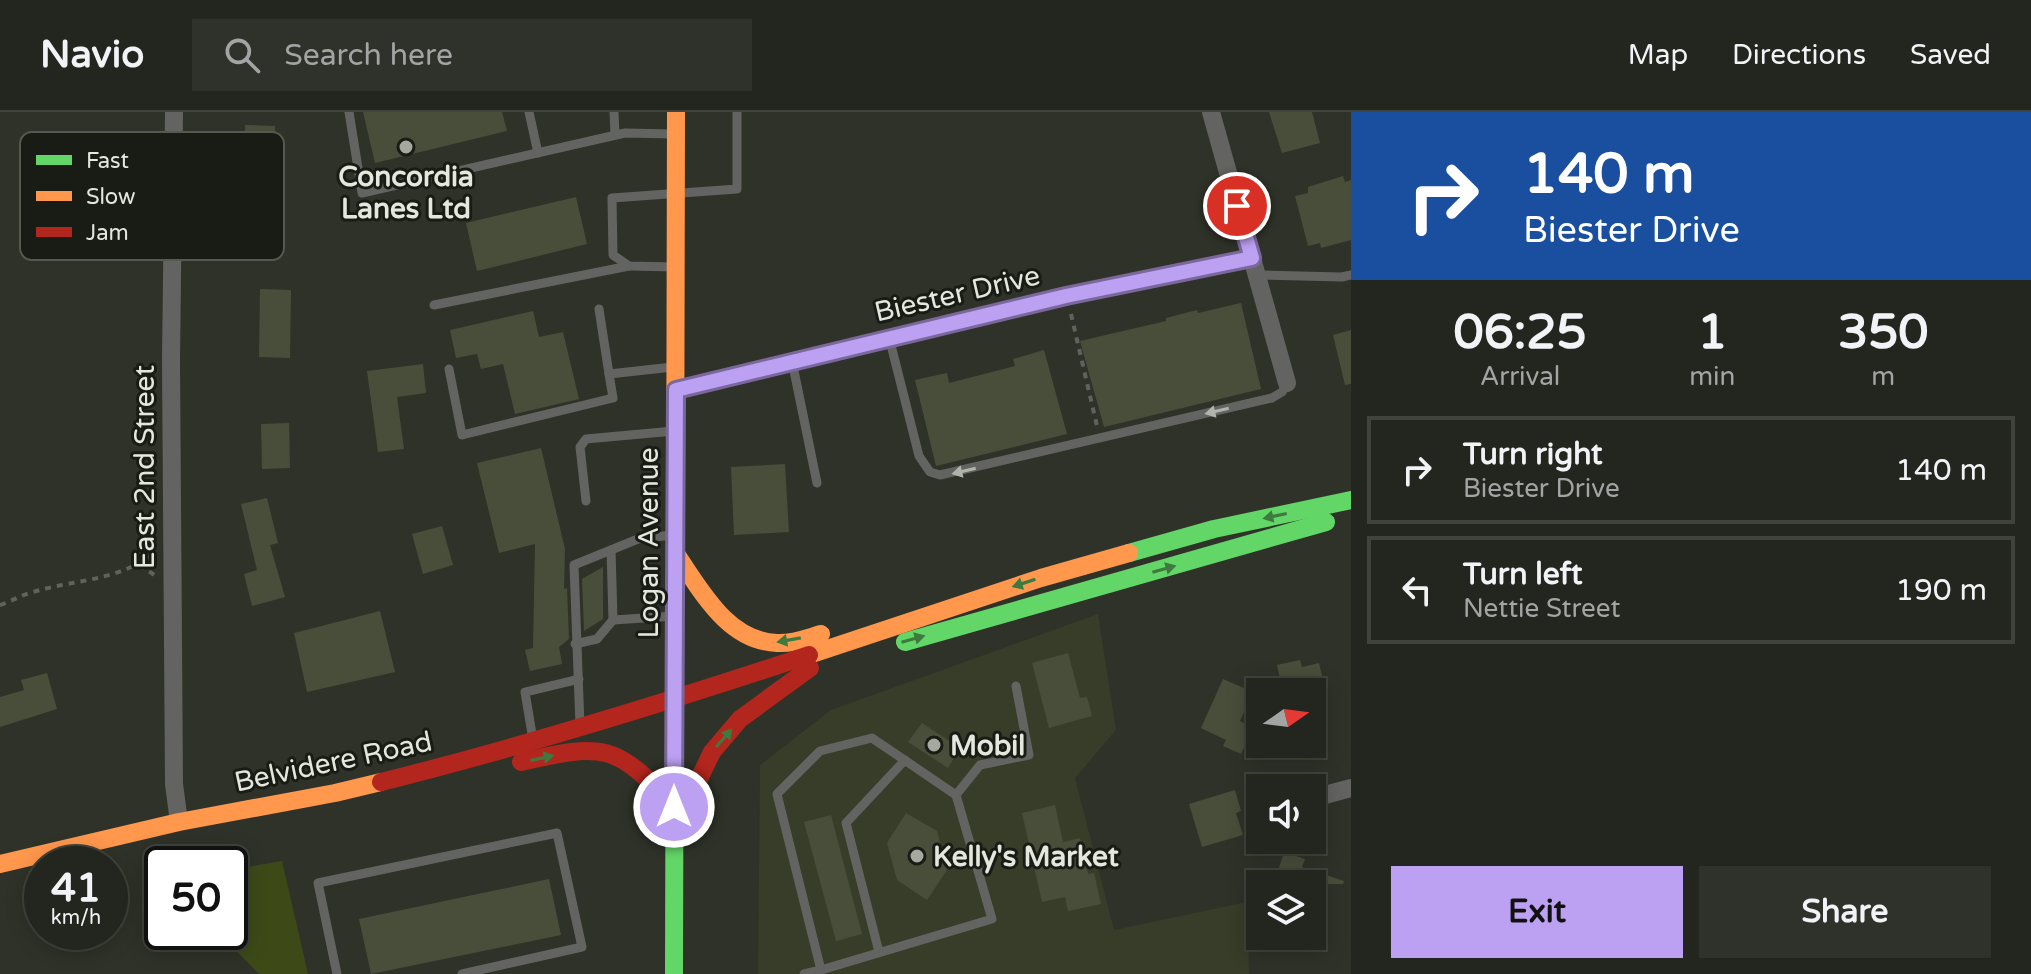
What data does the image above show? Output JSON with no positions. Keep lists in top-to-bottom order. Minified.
{"streets":{"main road":["Logan Avenue","Belvidere Road"],"street":["Biester Drive","East 2nd Street"]},"crossings":[["Biester Drive","Logan Avenue"],["East 2nd Street","Belvidere Road"],["Logan Avenue","Belvidere Road"]],"places":["Concordia Lanes Ltd","Mobil","Kelly's Market"],"legend":["Fast","Slow","Jam"],"north":"right","page":{"header":"Navio","search":"Search here","nav":["Map","Directions","Saved"],"turn":["140 m","Biester Drive"],"eta":["06:25","Arrival","1","min","350","m"],"list":[{"name":"Turn right","note":"Biester Drive","value":"140 m"},{"name":"Turn left","note":"Nettie Street","value":"190 m"}],"speed":"41 km/h","limit":"50","buttons":["Exit","Share"]}}
